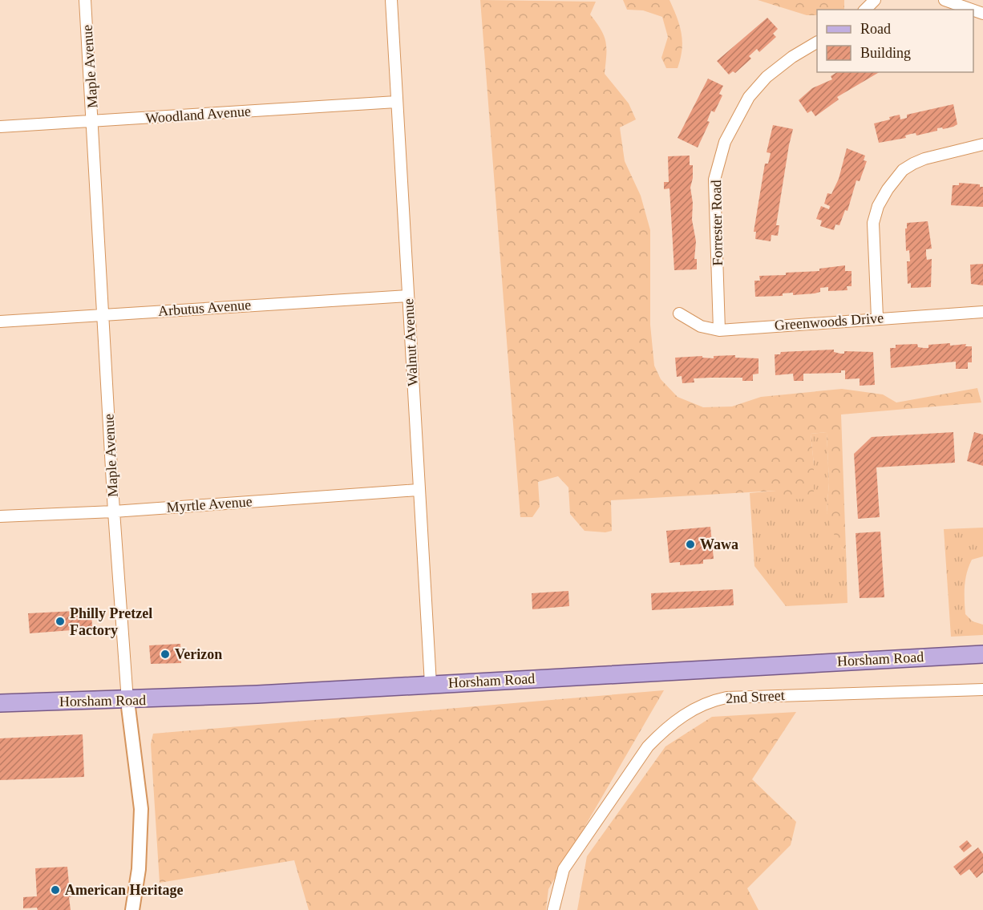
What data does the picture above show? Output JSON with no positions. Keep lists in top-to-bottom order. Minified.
{"streets":{"main road":["Horsham Road"],"street":["Maple Avenue","Woodland Avenue","Forrester Road","Arbutus Avenue","Greenwoods Drive","Walnut Avenue","Myrtle Avenue","2nd Street"]},"crossings":[["Maple Avenue","Woodland Avenue"],["Maple Avenue","Arbutus Avenue"],["Maple Avenue","Myrtle Avenue"],["Maple Avenue","Horsham Road"],["Woodland Avenue","Walnut Avenue"],["Forrester Road","Greenwoods Drive"],["Arbutus Avenue","Walnut Avenue"],["Walnut Avenue","Myrtle Avenue"],["Walnut Avenue","Horsham Road"]],"places":["Wawa","Philly Pretzel Factory","Verizon","American Heritage"],"legend":["Road","Building"]}
